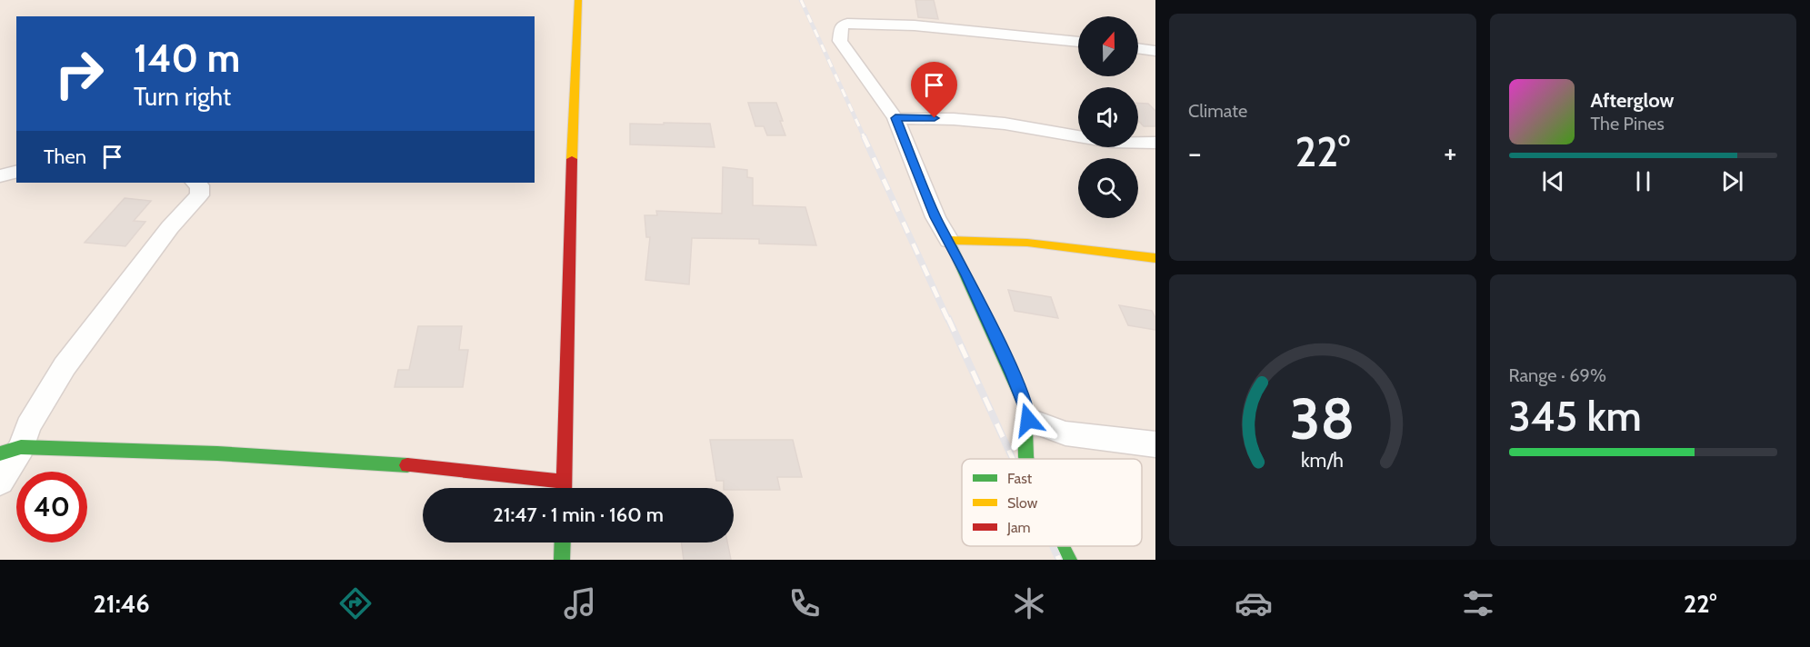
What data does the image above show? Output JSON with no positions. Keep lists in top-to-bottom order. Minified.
{"legend":["Fast","Slow","Jam"],"north":"top","page":{"tile":["Climate",["Range · 69%","345 km"]],"turn":["140 m","Turn right"],"song":["Afterglow","The Pines"],"heat":["−","22°","+"],"then":"Then","limit":"40","trip":"21:47 · 1 min · 160 m","tabs":["21:46","22°"],"gauge":["38","km/h"]}}
